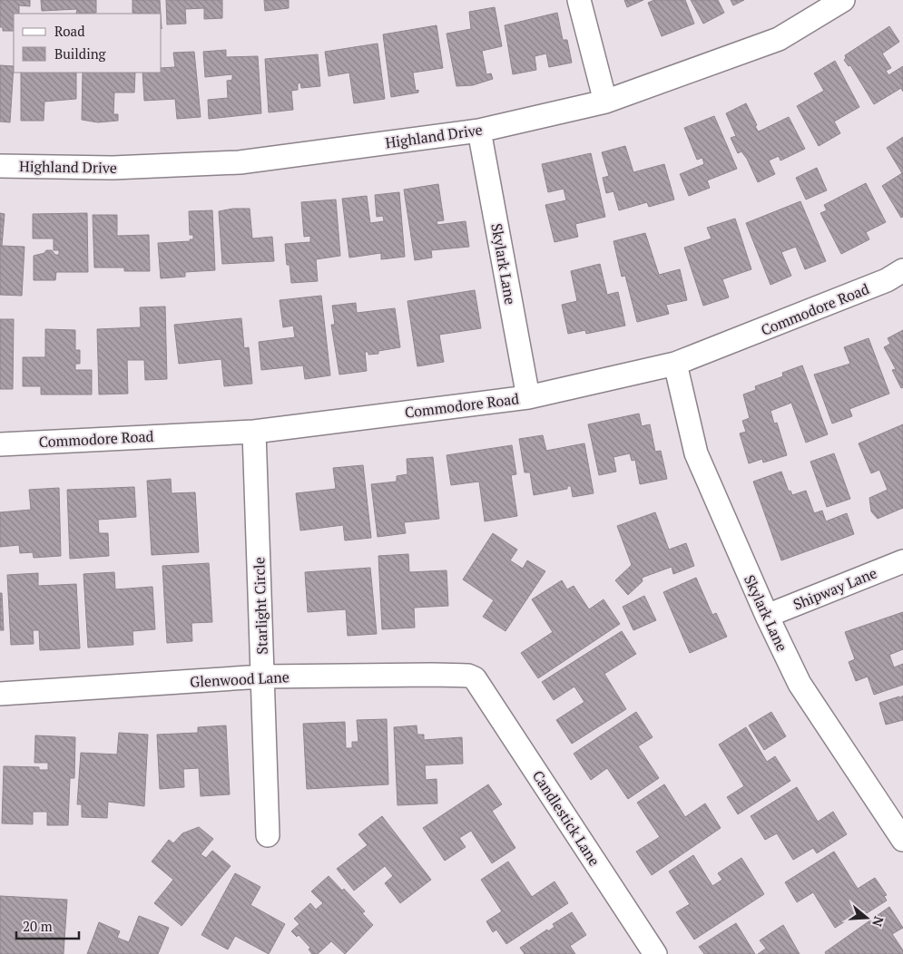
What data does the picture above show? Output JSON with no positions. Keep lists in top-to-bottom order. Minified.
{"streets":{"street":["Highland Drive","Skylark Lane","Commodore Road","Shipway Lane","Starlight Circle","Glenwood Lane","Candlestick Lane"]},"crossings":[["Highland Drive","Skylark Lane"],["Skylark Lane","Commodore Road"],["Skylark Lane","Shipway Lane"],["Commodore Road","Starlight Circle"],["Starlight Circle","Glenwood Lane"],["Glenwood Lane","Candlestick Lane"]],"legend":["Road","Building"],"scale_bar":"20 m","north":"right"}
